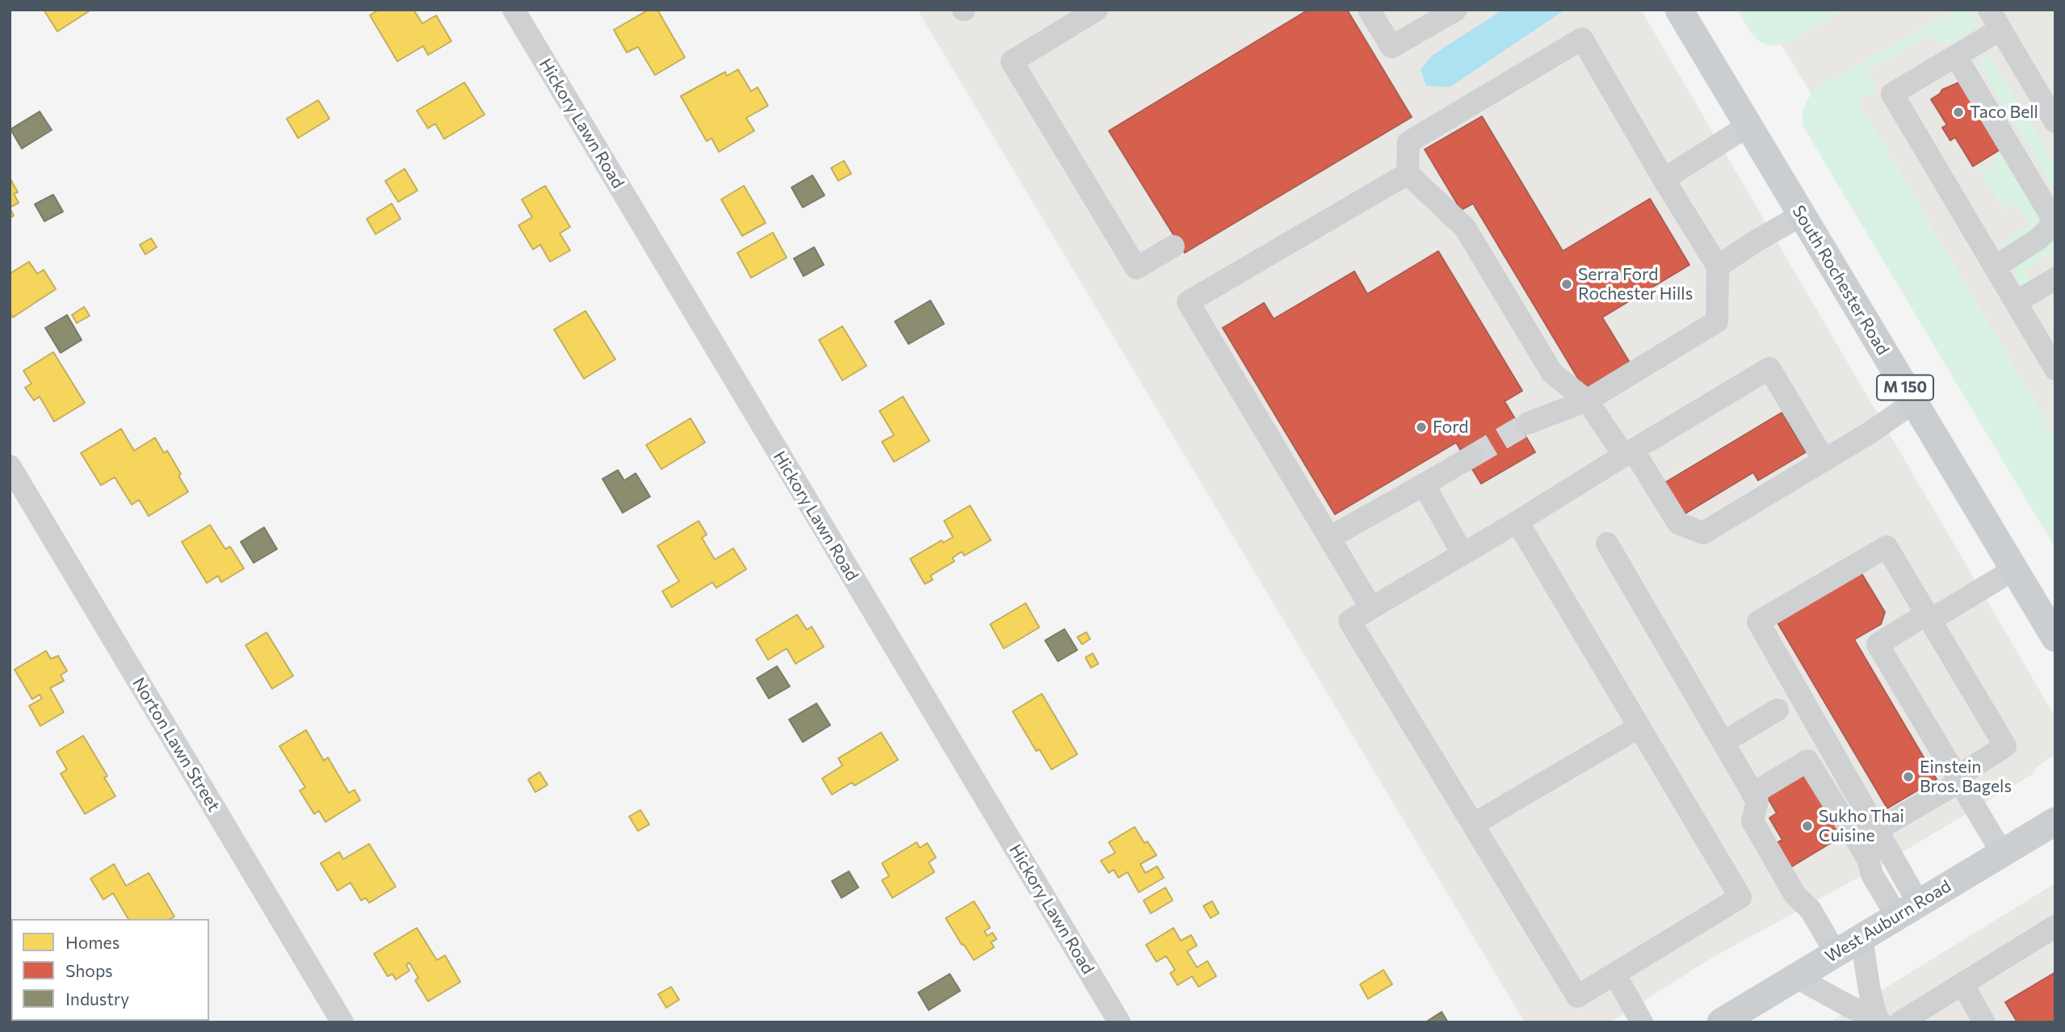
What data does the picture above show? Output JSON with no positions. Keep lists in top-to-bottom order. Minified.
{"streets":{"main road":["South Rochester Road","M 150","West Auburn Road"],"street":["Hickory Lawn Road","Norton Lawn Street"]},"places":["Taco Bell","Serra Ford Rochester Hills","Ford","Einstein Bros. Bagels","Sukho Thai Cuisine"],"legend":["Homes","Shops","Industry"]}
